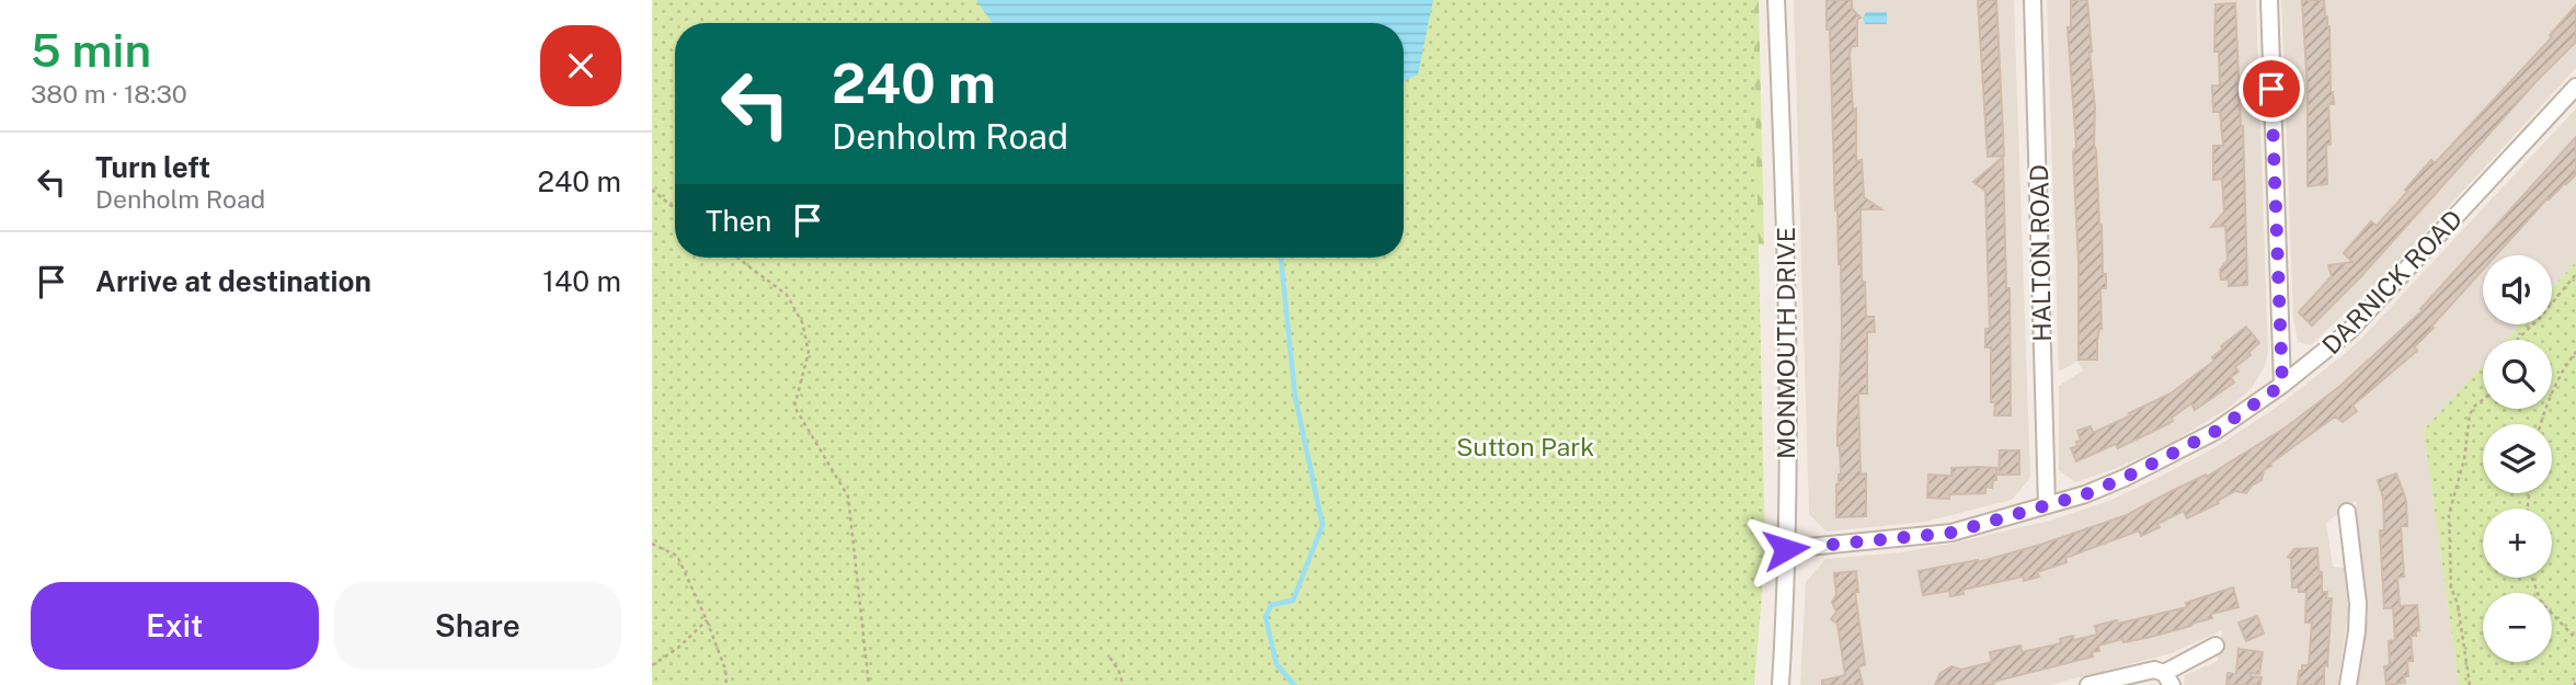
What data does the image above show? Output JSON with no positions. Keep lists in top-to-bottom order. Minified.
{"streets":{"street":["HALTON ROAD","DARNICK ROAD","MONMOUTH DRIVE"]},"crossings":[["HALTON ROAD","DARNICK ROAD"],["DARNICK ROAD","MONMOUTH DRIVE"]],"parks":["Sutton Park"],"page":{"heading":["5 min","380 m · 18:30"],"turn":["240 m","Denholm Road"],"list":[{"name":"Turn left","note":"Denholm Road","value":"240 m"},{"name":"Arrive at destination","value":"140 m"}],"then":"Then","map_buttons":["+","−"],"buttons":["Exit","Share"]}}
